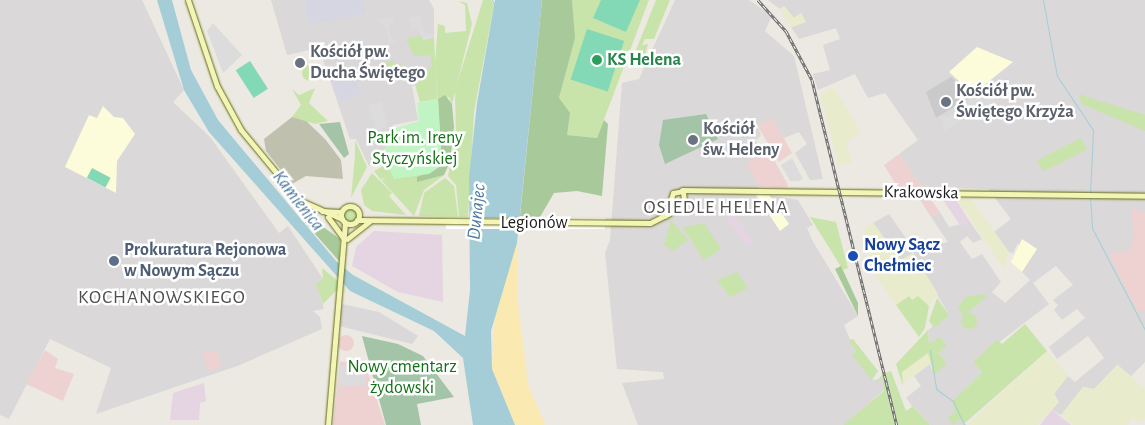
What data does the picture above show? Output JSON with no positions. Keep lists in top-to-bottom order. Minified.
{"streets":{"main road":["Krakowska","Legionów"]},"districts":["OSIEDLE HELENA","KOCHANOWSKIEGO"],"water":["Kamienica","Dunajec"],"parks":["Park im. Ireny Styczyńskiej","Nowy cmentarz żydowski"],"places":["KS Helena","Kościół pw. Ducha Świętego","Kościół pw. Świętego Krzyża","Kościół św. Heleny","Nowy Sącz Chełmiec","Prokuratura Rejonowa w Nowym Sączu"]}
